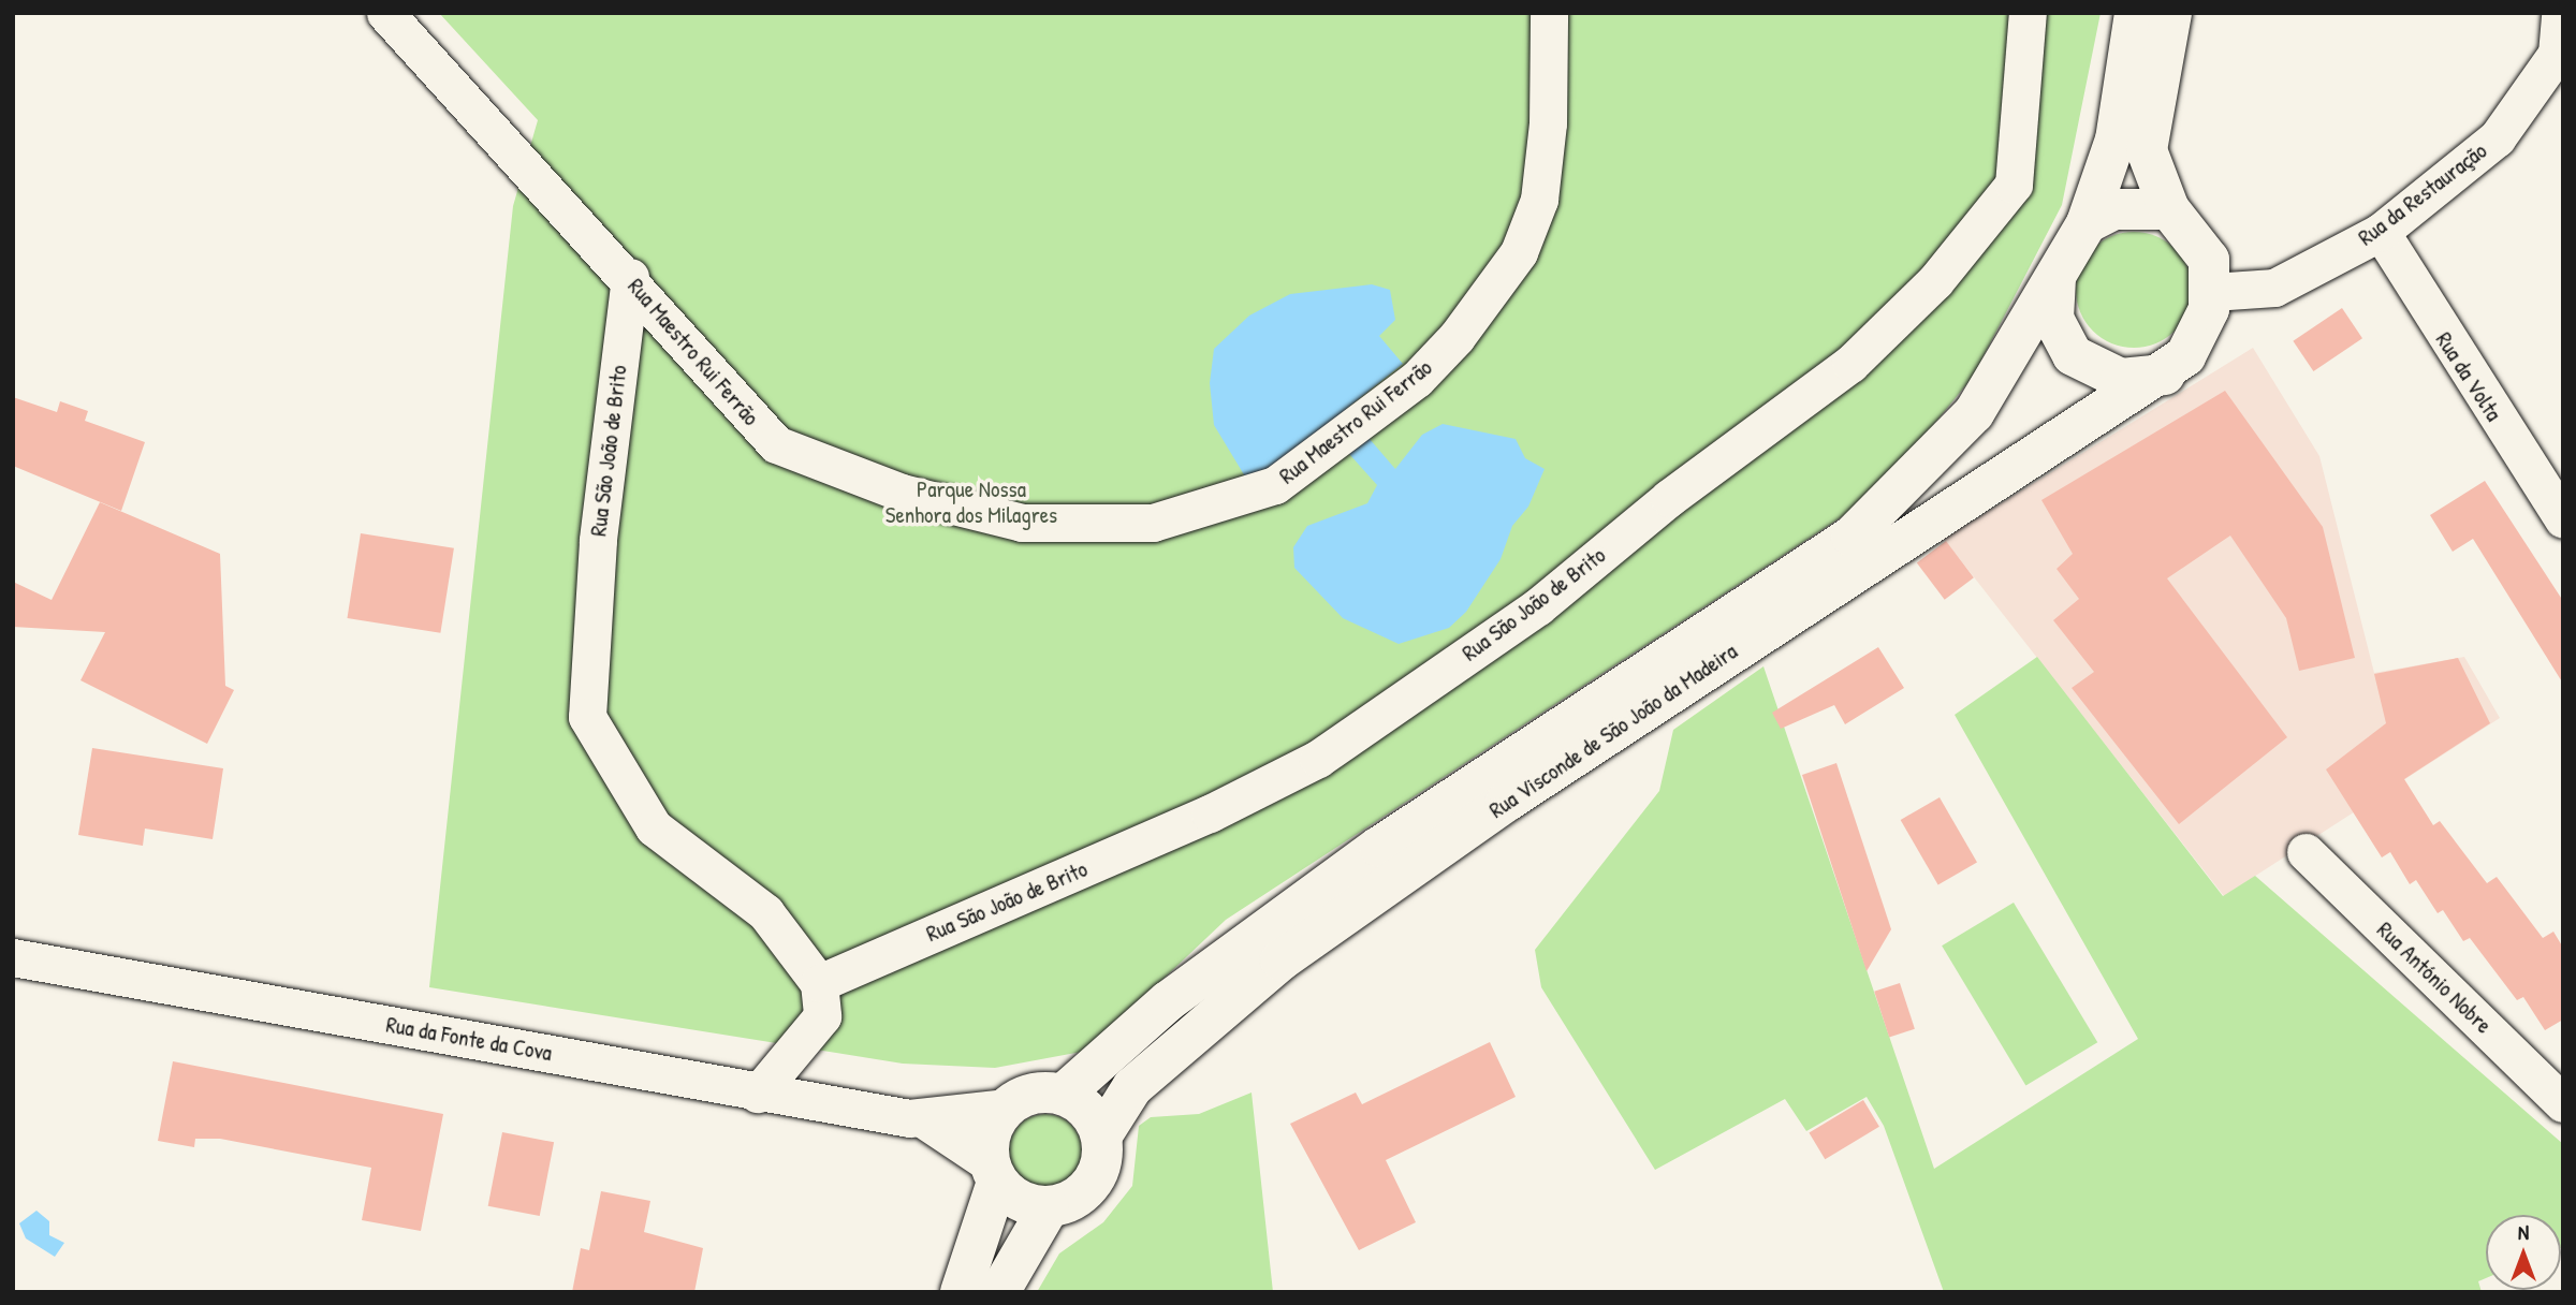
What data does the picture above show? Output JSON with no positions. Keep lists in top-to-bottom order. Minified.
{"streets":{"main road":["Rua Visconde de São João da Madeira"],"street":["Rua da Restauração","Rua Maestro Rui Ferrão","Rua da Volta","Rua São João de Brito","Rua António Nobre","Rua da Fonte da Cova"]},"crossings":[["Rua da Restauração","Rua da Volta"],["Rua da Restauração","Rua Visconde de São João da Madeira"],["Rua Maestro Rui Ferrão","Rua São João de Brito"],["Rua Visconde de São João da Madeira","Rua da Fonte da Cova"]],"parks":["Parque Nossa Senhora dos Milagres"],"north":"top"}
